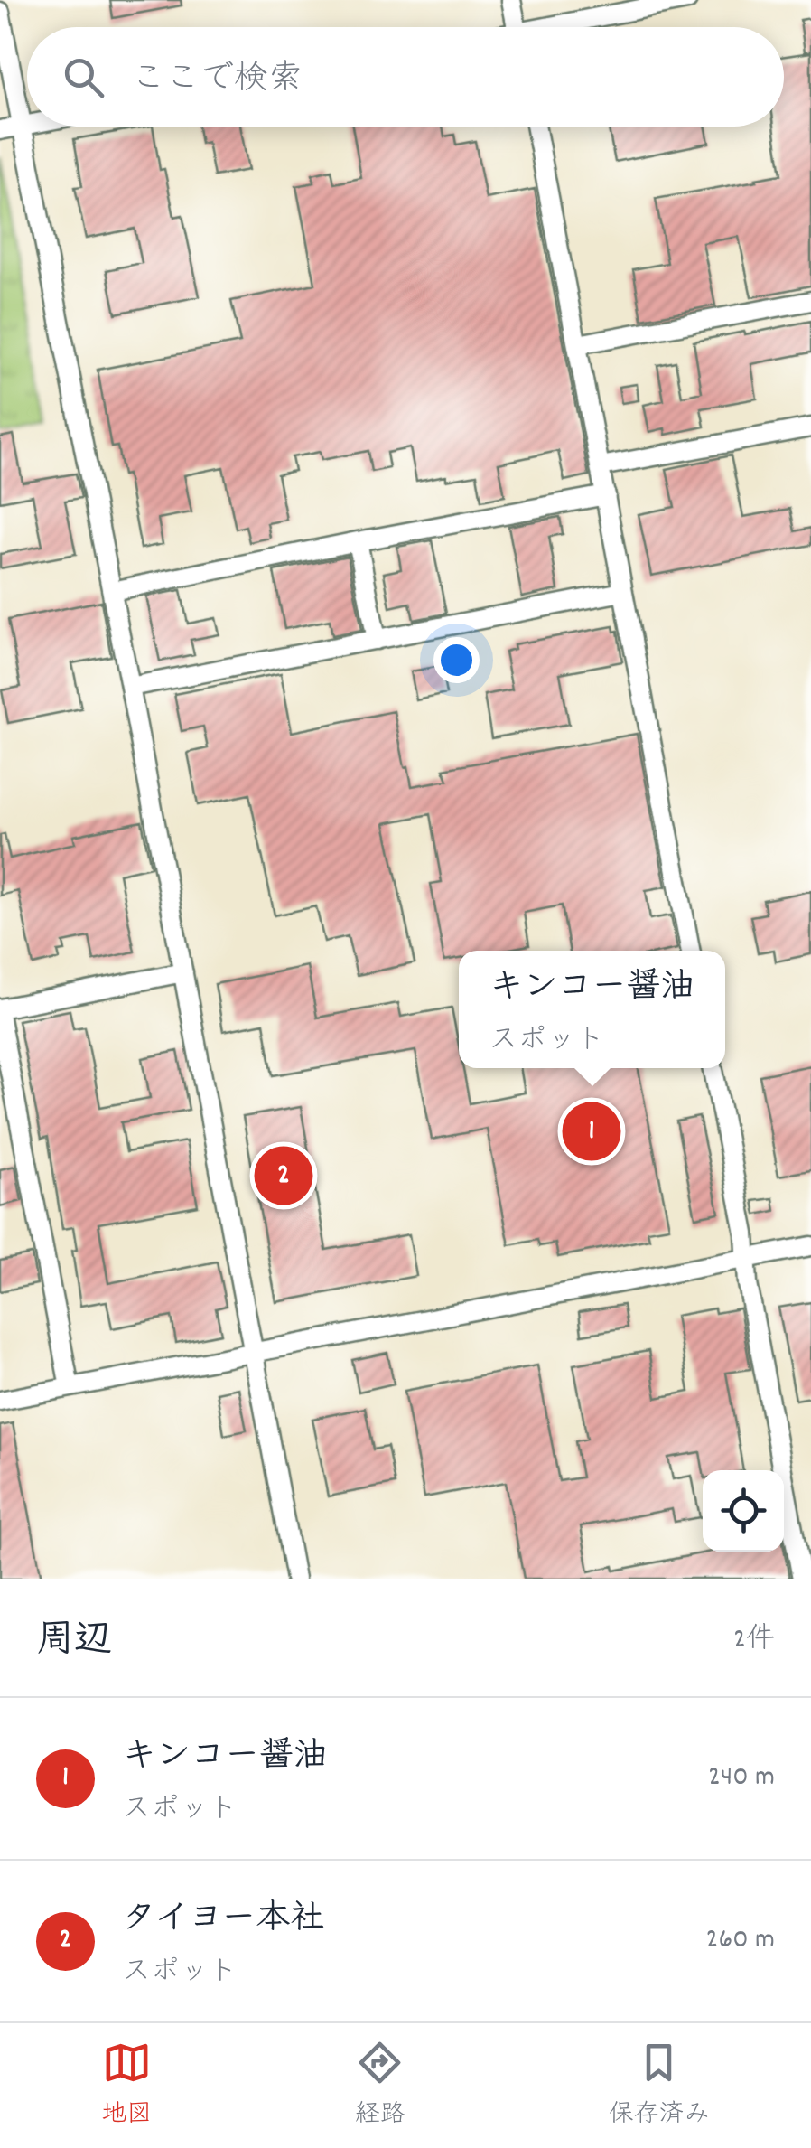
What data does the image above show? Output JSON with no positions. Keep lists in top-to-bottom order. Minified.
{"page":{"search":"ここで検索","popup":["キンコー醤油","スポット"],"pins":["1","2"],"heading":["周辺","2件"],"list":[{"mark":"1","name":"キンコー醤油","note":"スポット","value":"240 m"},{"mark":"2","name":"タイヨー本社","note":"スポット","value":"260 m"}],"nav":["地図","経路","保存済み"]}}
